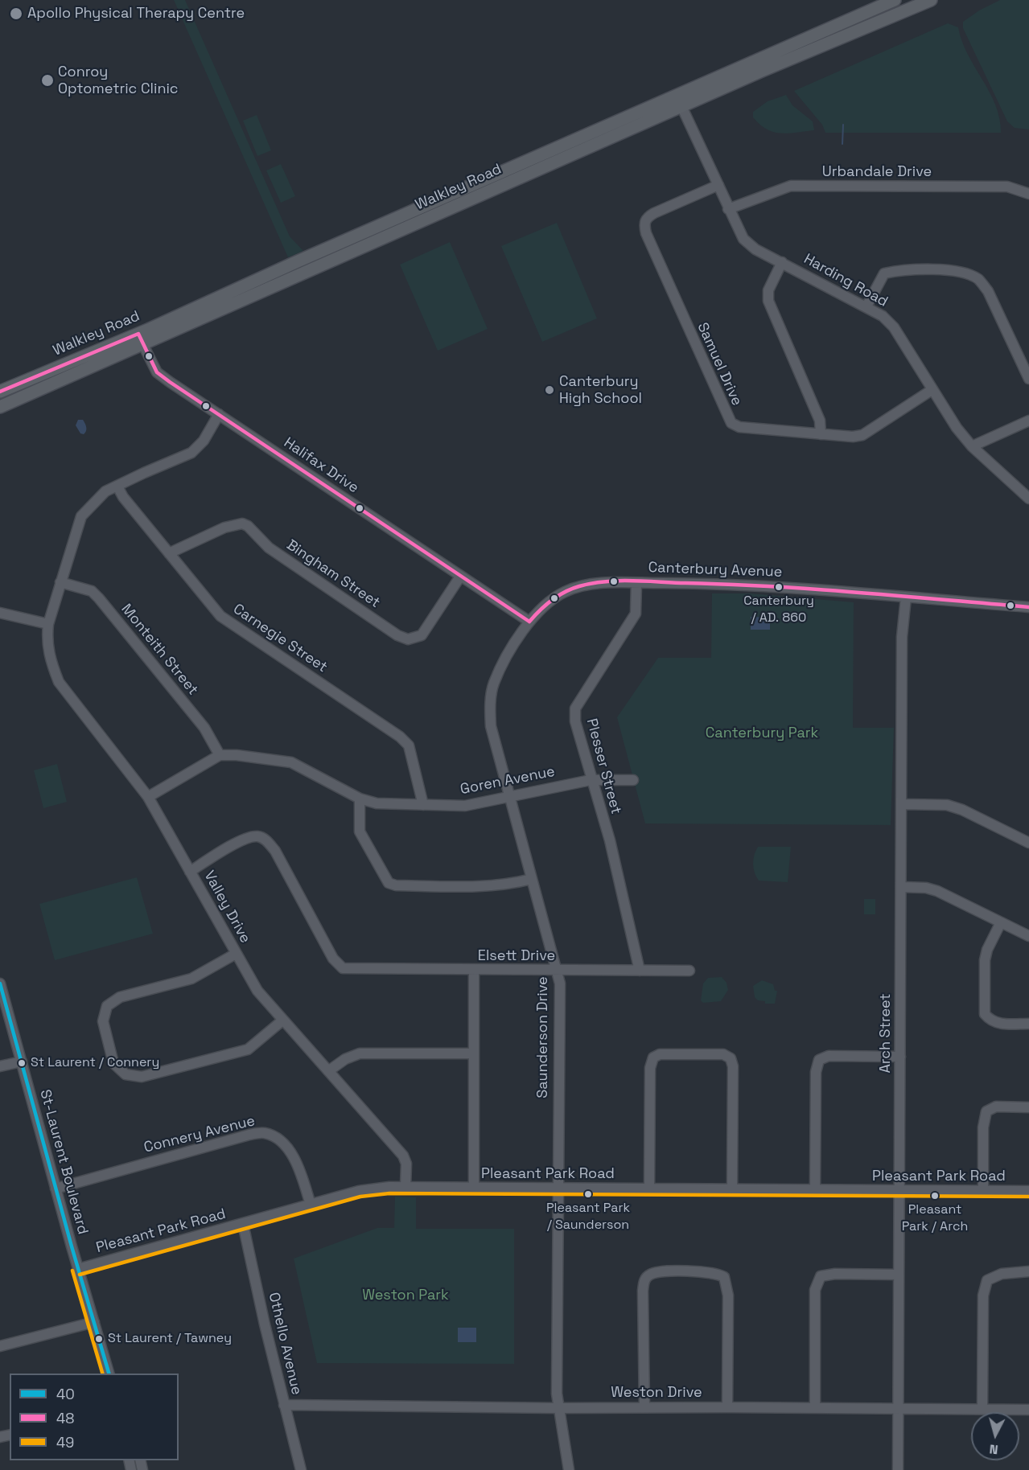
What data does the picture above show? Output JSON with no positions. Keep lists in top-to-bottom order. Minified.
{"streets":{"main road":["Walkley Road"],"street":["Urbandale Drive","Harding Road","Samuel Drive","Halifax Drive","Canterbury Avenue","Bingham Street","Carnegie Street","Monteith Street","Plesser Street","Goren Avenue","Valley Drive","Elsett Drive","Arch Street","Saunderson Drive","Connery Avenue","St-Laurent Boulevard","Pleasant Park Road","Othello Avenue","Weston Drive"]},"crossings":[["Urbandale Drive","Harding Road"],["Walkley Road","Harding Road"],["Walkley Road","Halifax Drive"],["Harding Road","Samuel Drive"],["Halifax Drive","Canterbury Avenue"],["Halifax Drive","Bingham Street"],["Halifax Drive","Valley Drive"],["Halifax Drive","Saunderson Drive"],["Canterbury Avenue","Plesser Street"],["Canterbury Avenue","Arch Street"],["Canterbury Avenue","Saunderson Drive"],["Bingham Street","Carnegie Street"],["Carnegie Street","Goren Avenue"],["Carnegie Street","Valley Drive"],["Monteith Street","Goren Avenue"],["Monteith Street","Valley Drive"],["Plesser Street","Goren Avenue"],["Plesser Street","Elsett Drive"],["Goren Avenue","Saunderson Drive"],["Valley Drive","Elsett Drive"],["Valley Drive","Pleasant Park Road"],["Elsett Drive","Saunderson Drive"],["Arch Street","Pleasant Park Road"],["Arch Street","Weston Drive"],["Saunderson Drive","Pleasant Park Road"],["Saunderson Drive","Weston Drive"],["Connery Avenue","St-Laurent Boulevard"],["Connery Avenue","Pleasant Park Road"],["St-Laurent Boulevard","Pleasant Park Road"],["Pleasant Park Road","Othello Avenue"],["Othello Avenue","Weston Drive"]],"parks":["Canterbury Park","Weston Park"],"places":["Apollo Physical Therapy Centre","Conroy Optometric Clinic","Canterbury High School","Canterbury / AD. 860","St Laurent / Connery","Pleasant Park / Saunderson","Pleasant Park / Arch","St Laurent / Tawney"],"lines":["transit line 48","transit line 40","transit line 49"],"legend":["40","48","49"],"north":"bottom"}
